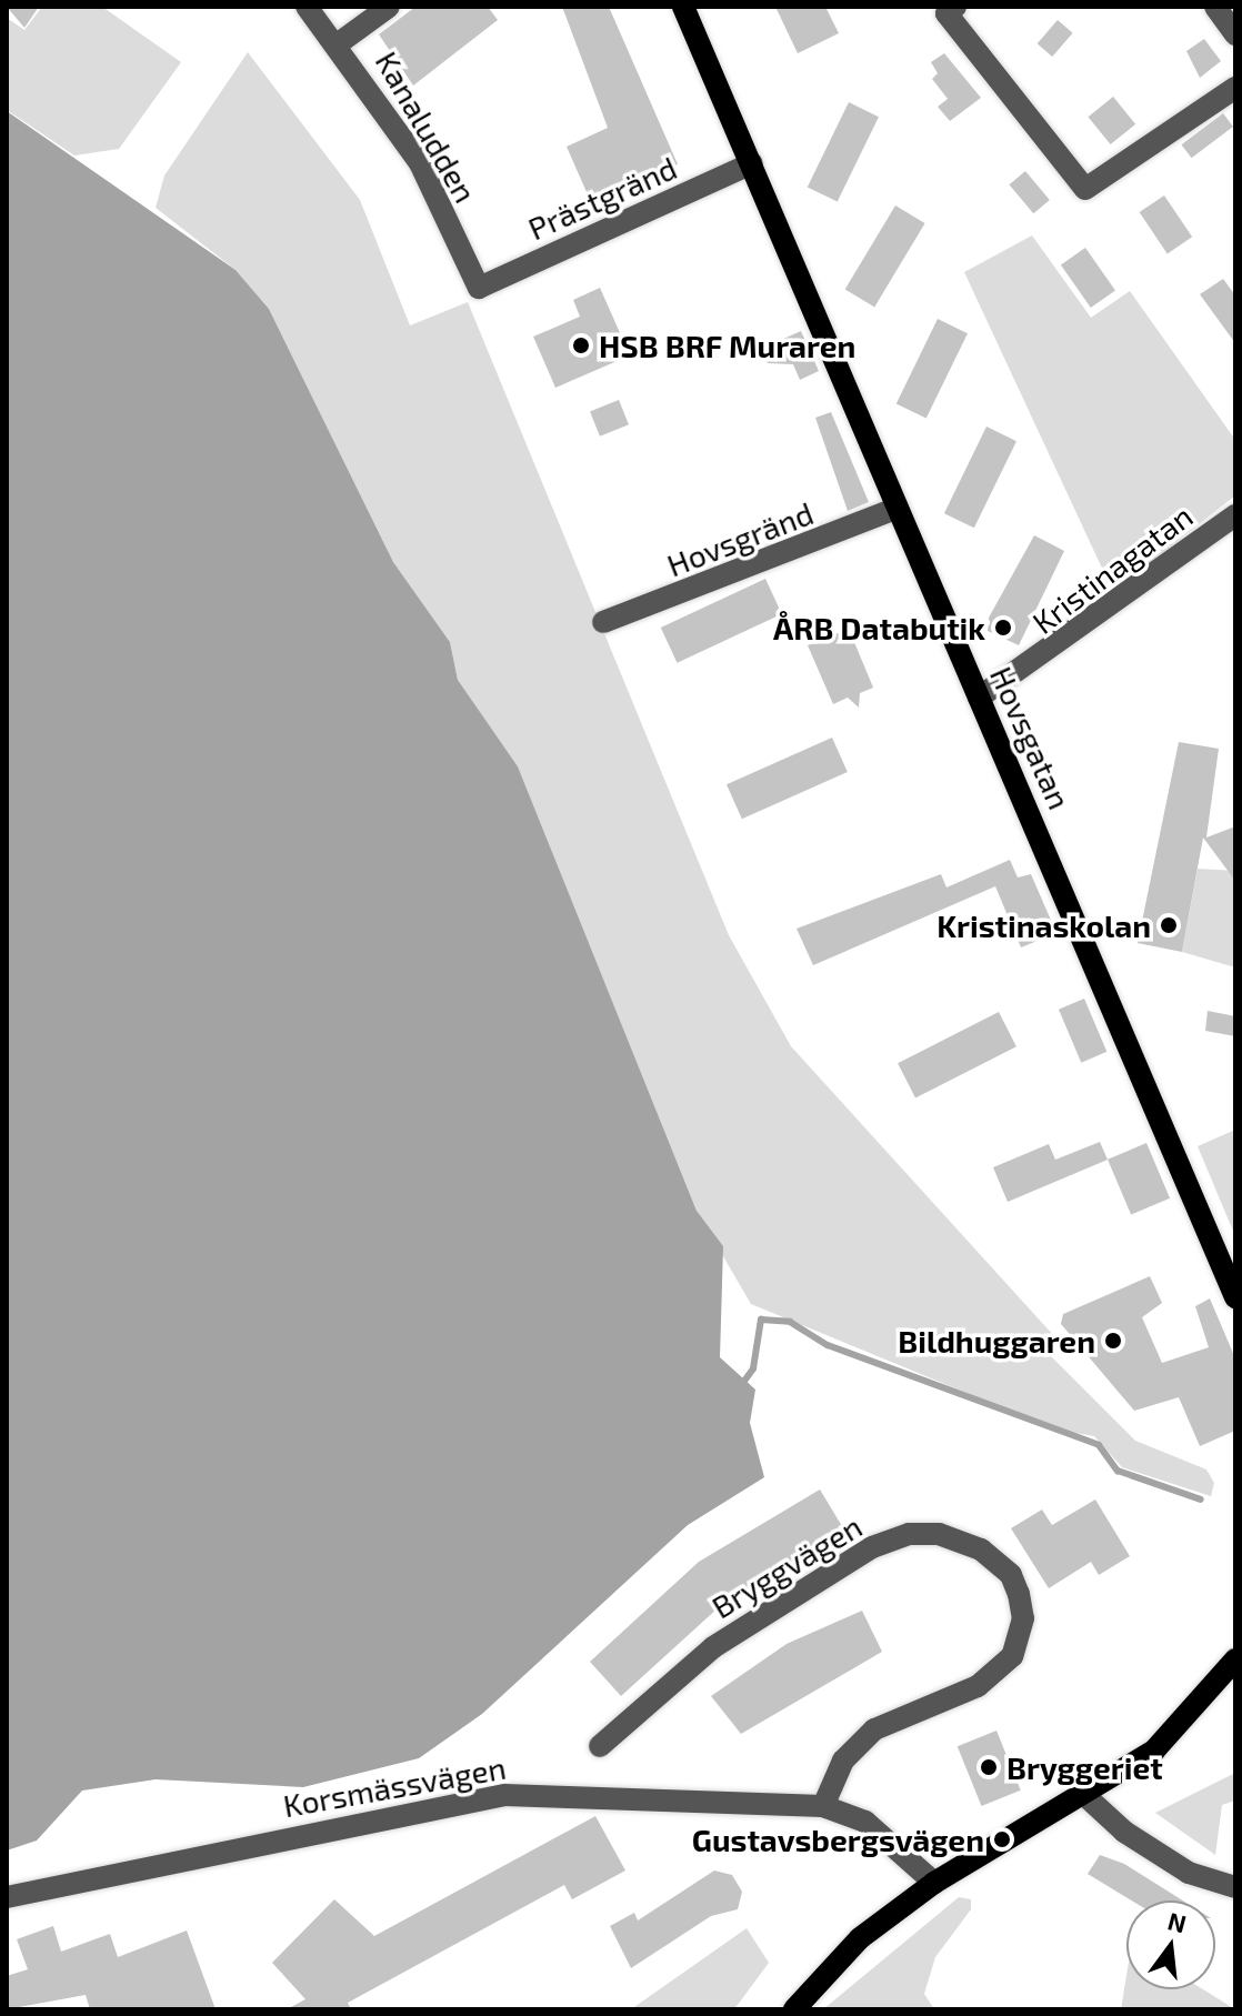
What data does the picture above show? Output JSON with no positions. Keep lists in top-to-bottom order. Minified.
{"streets":{"main road":["Hovsgatan"],"street":["Kanaludden","Prästgränd","Hovsgränd","Kristinagatan","Bryggvägen","Korsmässvägen"]},"crossings":[["Kanaludden","Prästgränd"],["Prästgränd","Hovsgatan"],["Hovsgränd","Hovsgatan"],["Kristinagatan","Hovsgatan"],["Bryggvägen","Korsmässvägen"]],"places":["HSB BRF Muraren","ÅRB Databutik","Kristinaskolan","Bildhuggaren","Bryggeriet","Gustavsbergsvägen"],"north":"top"}
